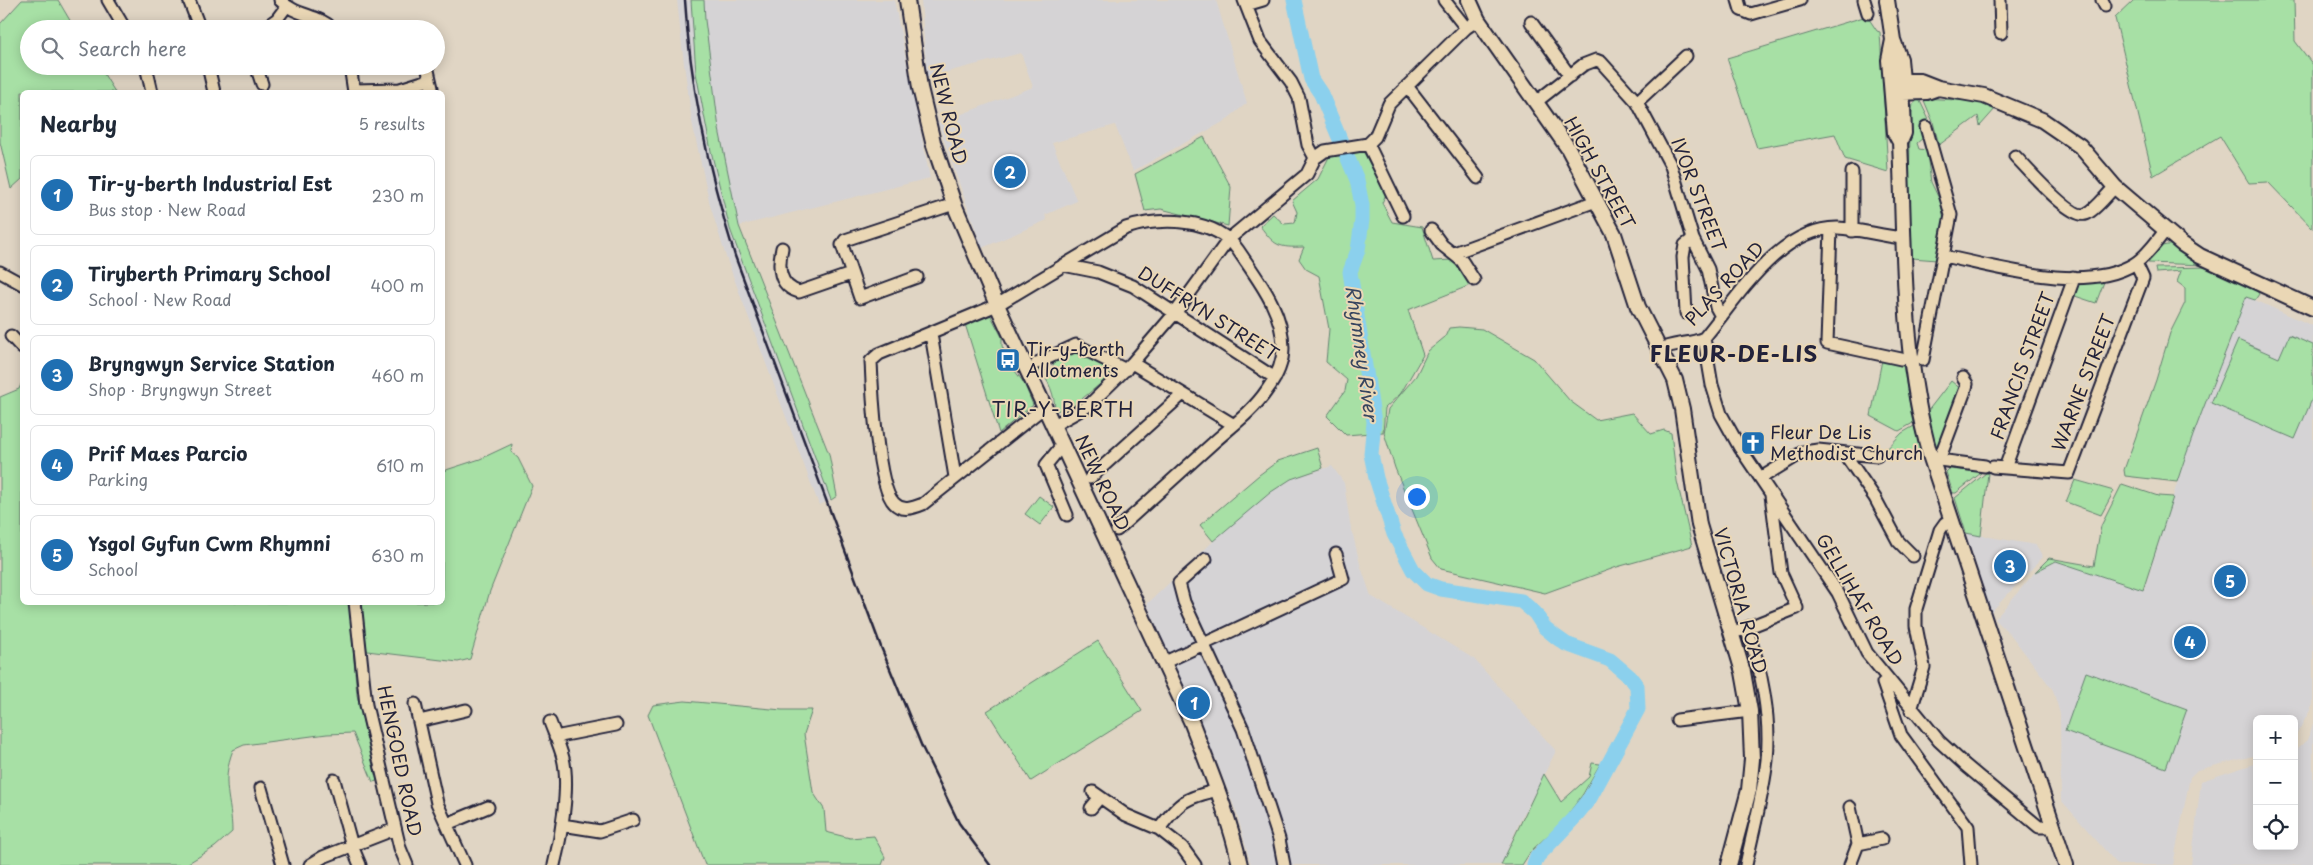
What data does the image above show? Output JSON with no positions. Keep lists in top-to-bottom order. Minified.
{"streets":{"main road":["NEW ROAD","HIGH STREET","VICTORIA ROAD"],"street":["IVOR STREET","PLAS ROAD","DUFFRYN STREET","FRANCIS STREET","WARNE STREET","GELLIHAF ROAD","HENGOED ROAD"]},"crossings":[["HIGH STREET","IVOR STREET"],["HIGH STREET","PLAS ROAD"],["HIGH STREET","VICTORIA ROAD"],["IVOR STREET","PLAS ROAD"],["PLAS ROAD","GELLIHAF ROAD"],["PLAS ROAD","VICTORIA ROAD"],["FRANCIS STREET","WARNE STREET"]],"districts":["FLEUR-DE-LIS","TIR-Y-BERTH"],"water":["Rhymney River"],"places":{"bus stop":["Tir-y-berth Allotments"],"church":["Fleur De Lis Methodist Church"]},"page":{"search":"Search here","heading":["Nearby","5 results"],"pins":["2","3","5","4","1"],"list":[{"mark":"1","name":"Tir-y-berth Industrial Est","note":"Bus stop · New Road","value":"230 m"},{"mark":"2","name":"Tiryberth Primary School","note":"School · New Road","value":"400 m"},{"mark":"3","name":"Bryngwyn Service Station","note":"Shop · Bryngwyn Street","value":"460 m"},{"mark":"4","name":"Prif Maes Parcio","note":"Parking","value":"610 m"},{"mark":"5","name":"Ysgol Gyfun Cwm Rhymni","note":"School","value":"630 m"}],"map_buttons":["+","−"]}}
